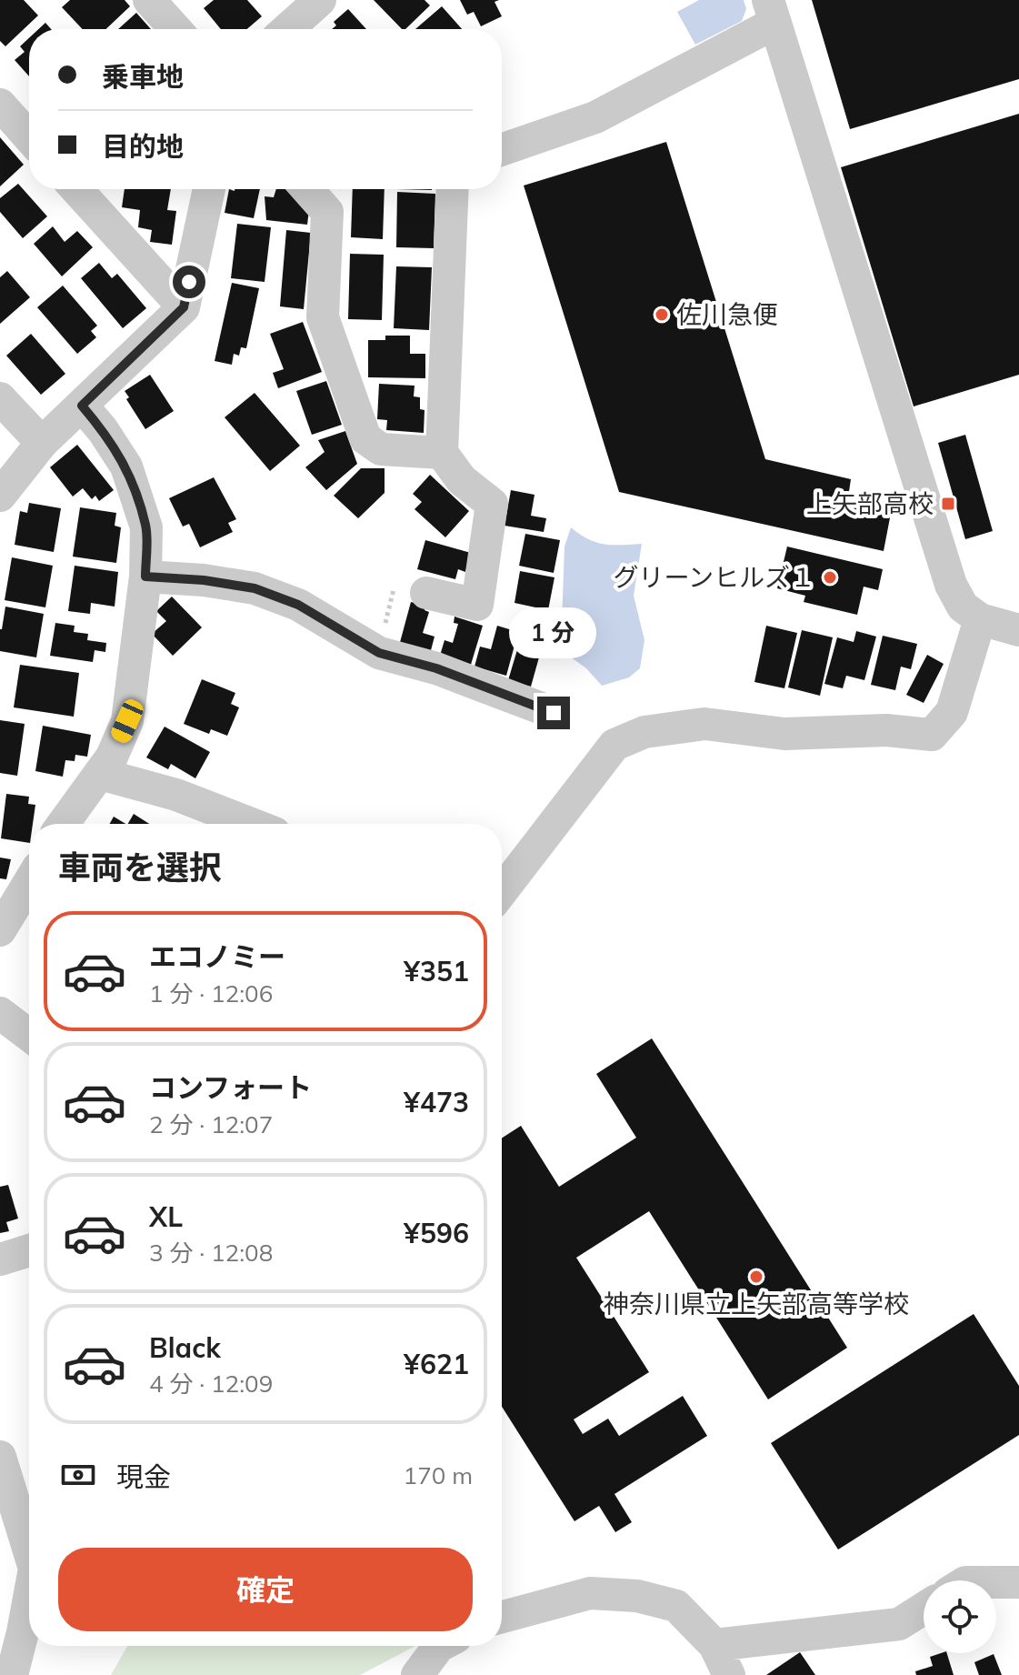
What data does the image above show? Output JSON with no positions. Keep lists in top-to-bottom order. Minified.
{"places":{"other":["佐川急便","グリーンヒルズ１","神奈川県立上矢部高等学校"],"transit":["上矢部高校"]},"page":{"banner":["乗車地","目的地"],"bubble":"1 分","heading":"車両を選択","list":[{"name":"エコノミー","note":"1 分 · 12:06","value":"¥351"},{"name":"コンフォート","note":"2 分 · 12:07","value":"¥473"},{"name":"XL","note":"3 分 · 12:08","value":"¥596"},{"name":"Black","note":"4 分 · 12:09","value":"¥621"}],"pay":["現金","170 m"],"buttons":"確定"}}
